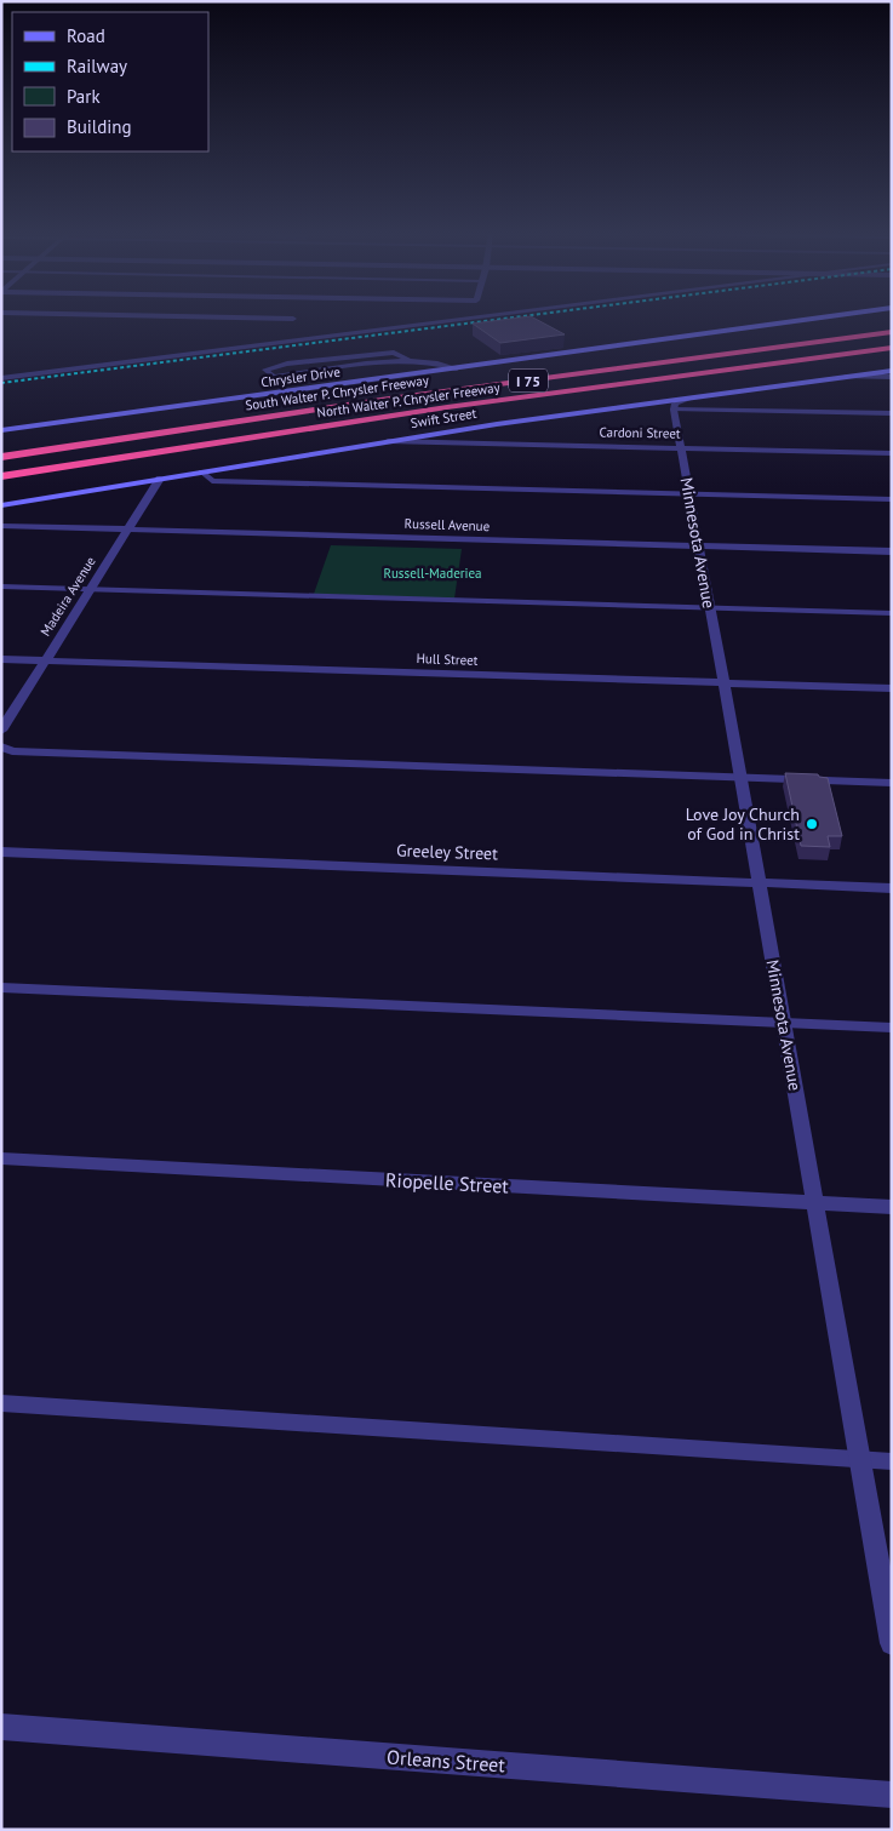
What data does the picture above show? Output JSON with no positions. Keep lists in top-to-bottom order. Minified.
{"streets":{"highway":["I 75","South Walter P. Chrysler Freeway","North Walter P. Chrysler Freeway"],"main road":["Chrysler Drive","Swift Street"],"street":["Cardoni Street","Russell Avenue","Minnesota Avenue","Madeira Avenue","Hull Street","Greeley Street","Riopelle Street","Orleans Street"]},"crossings":[["Swift Street","Cardoni Street"],["Swift Street","Minnesota Avenue"],["Swift Street","Madeira Avenue"],["Cardoni Street","Minnesota Avenue"],["Russell Avenue","Minnesota Avenue"],["Russell Avenue","Madeira Avenue"],["Minnesota Avenue","Hull Street"],["Minnesota Avenue","Greeley Street"],["Minnesota Avenue","Riopelle Street"],["Madeira Avenue","Hull Street"]],"parks":["Russell-Maderiea"],"places":["Love Joy Church of God in Christ"],"legend":["Road","Railway","Park","Building"]}
